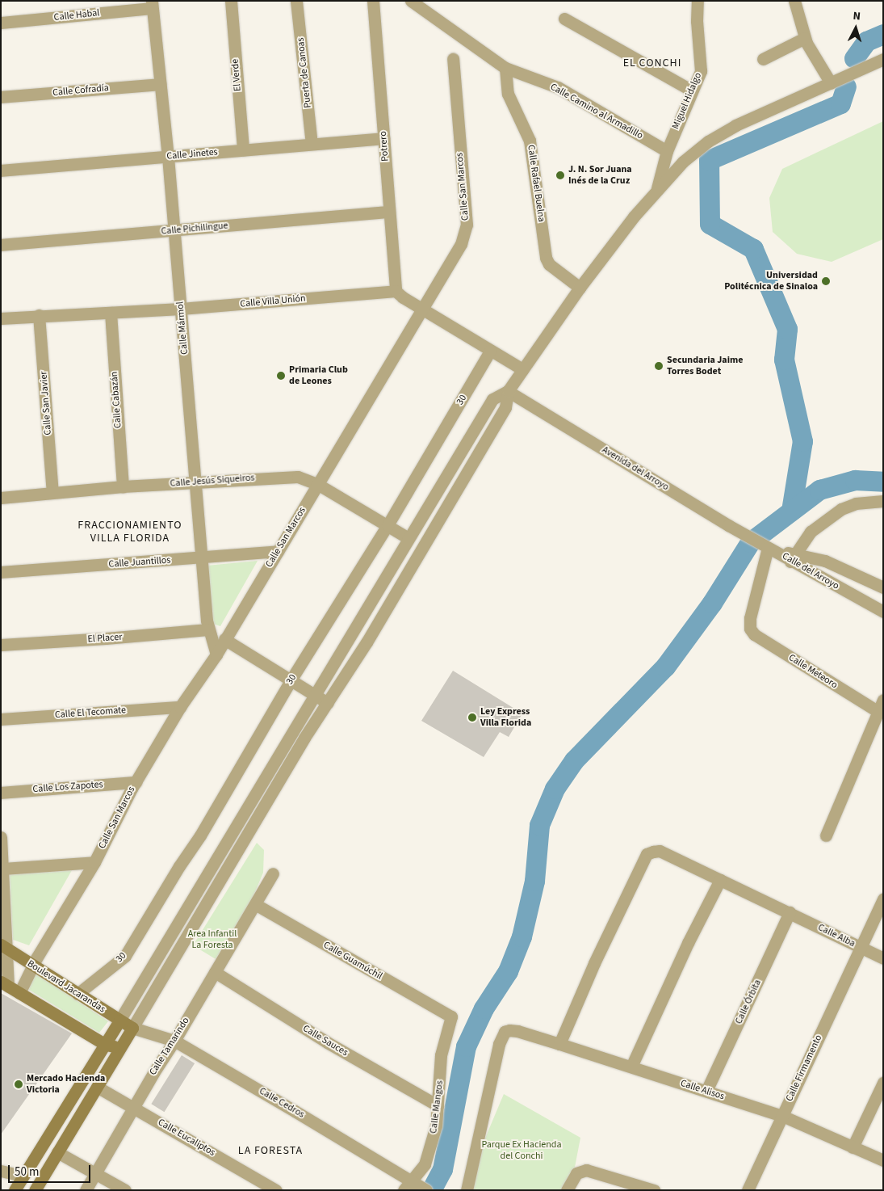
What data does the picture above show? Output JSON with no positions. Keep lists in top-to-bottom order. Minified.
{"streets":{"main road":["Boulevard Jacarandas"],"street":["Calle Habal","Puerta de Canoas","El Verde","Calle Cofradía","Miguel Hidalgo","Calle Camino al Armadillo","Potrero","Calle Jinetes","Calle Rafael Buelna","Calle San Marcos","Calle Pichilingue","Calle Villa Unión","Calle Mármol","Calle Cabazán","30","Calle San Javier","Avenida del Arroyo","Calle Jesús Siqueiros","Calle Juantillos","Calle del Arroyo","El Placer","Calle Meteoro","Calle El Tecomate","Calle Los Zapotes","Calle Alba","Calle Guamúchil","Calle Órbita","Calle Sauces","Calle Tamarindo","Calle Firmamento","Calle Alisos","Calle Cedros","Calle Mangos","Calle Eucaliptos"]},"crossings":[["Calle Habal","Calle Mármol"],["Puerta de Canoas","Calle Jinetes"],["El Verde","Calle Jinetes"],["Calle Cofradía","Calle Mármol"],["Miguel Hidalgo","Calle Camino al Armadillo"],["Calle Camino al Armadillo","Calle Rafael Buelna"],["Potrero","Calle Jinetes"],["Potrero","Calle Pichilingue"],["Potrero","Calle Villa Unión"],["Calle Jinetes","Calle Mármol"],["Calle San Marcos","Calle Mármol"],["Calle San Marcos","Calle Jesús Siqueiros"],["Calle San Marcos","Calle Juantillos"],["Calle San Marcos","Calle El Tecomate"],["Calle San Marcos","Calle Los Zapotes"],["Calle San Marcos","Boulevard Jacarandas"],["Calle Pichilingue","Calle Mármol"],["Calle Villa Unión","Calle Mármol"],["Calle Villa Unión","Calle Cabazán"],["Calle Villa Unión","Calle San Javier"],["Calle Mármol","Calle Jesús Siqueiros"],["Calle Mármol","Calle Juantillos"],["Calle Mármol","El Placer"],["Calle Cabazán","Calle Jesús Siqueiros"],["30","Calle Jesús Siqueiros"],["30","Boulevard Jacarandas"],["Calle San Javier","Calle Jesús Siqueiros"],["Avenida del Arroyo","Calle del Arroyo"],["Avenida del Arroyo","Calle Meteoro"],["Calle del Arroyo","Calle Meteoro"],["Calle Alba","Calle Órbita"],["Calle Alba","Calle Firmamento"],["Calle Alba","Calle Alisos"],["Calle Guamúchil","Calle Tamarindo"],["Calle Guamúchil","Calle Mangos"],["Boulevard Jacarandas","Calle Cedros"],["Calle Órbita","Calle Alisos"],["Calle Sauces","Calle Tamarindo"],["Calle Sauces","Calle Mangos"],["Calle Tamarindo","Calle Cedros"],["Calle Tamarindo","Calle Eucaliptos"],["Calle Firmamento","Calle Alisos"],["Calle Cedros","Calle Mangos"]],"districts":["EL CONCHI","FRACCIONAMIENTO VILLA FLORIDA","LA FORESTA"],"parks":["Area Infantil La Foresta","Parque Ex Hacienda del Conchi"],"places":["J. N. Sor Juana Inés de la Cruz","Universidad Politécnica de Sinaloa","Secundaria Jaime Torres Bodet","Primaria Club de Leones","Ley Express Villa Florida","Mercado Hacienda Victoria"],"scale_bar":"50 m","north":"top"}
